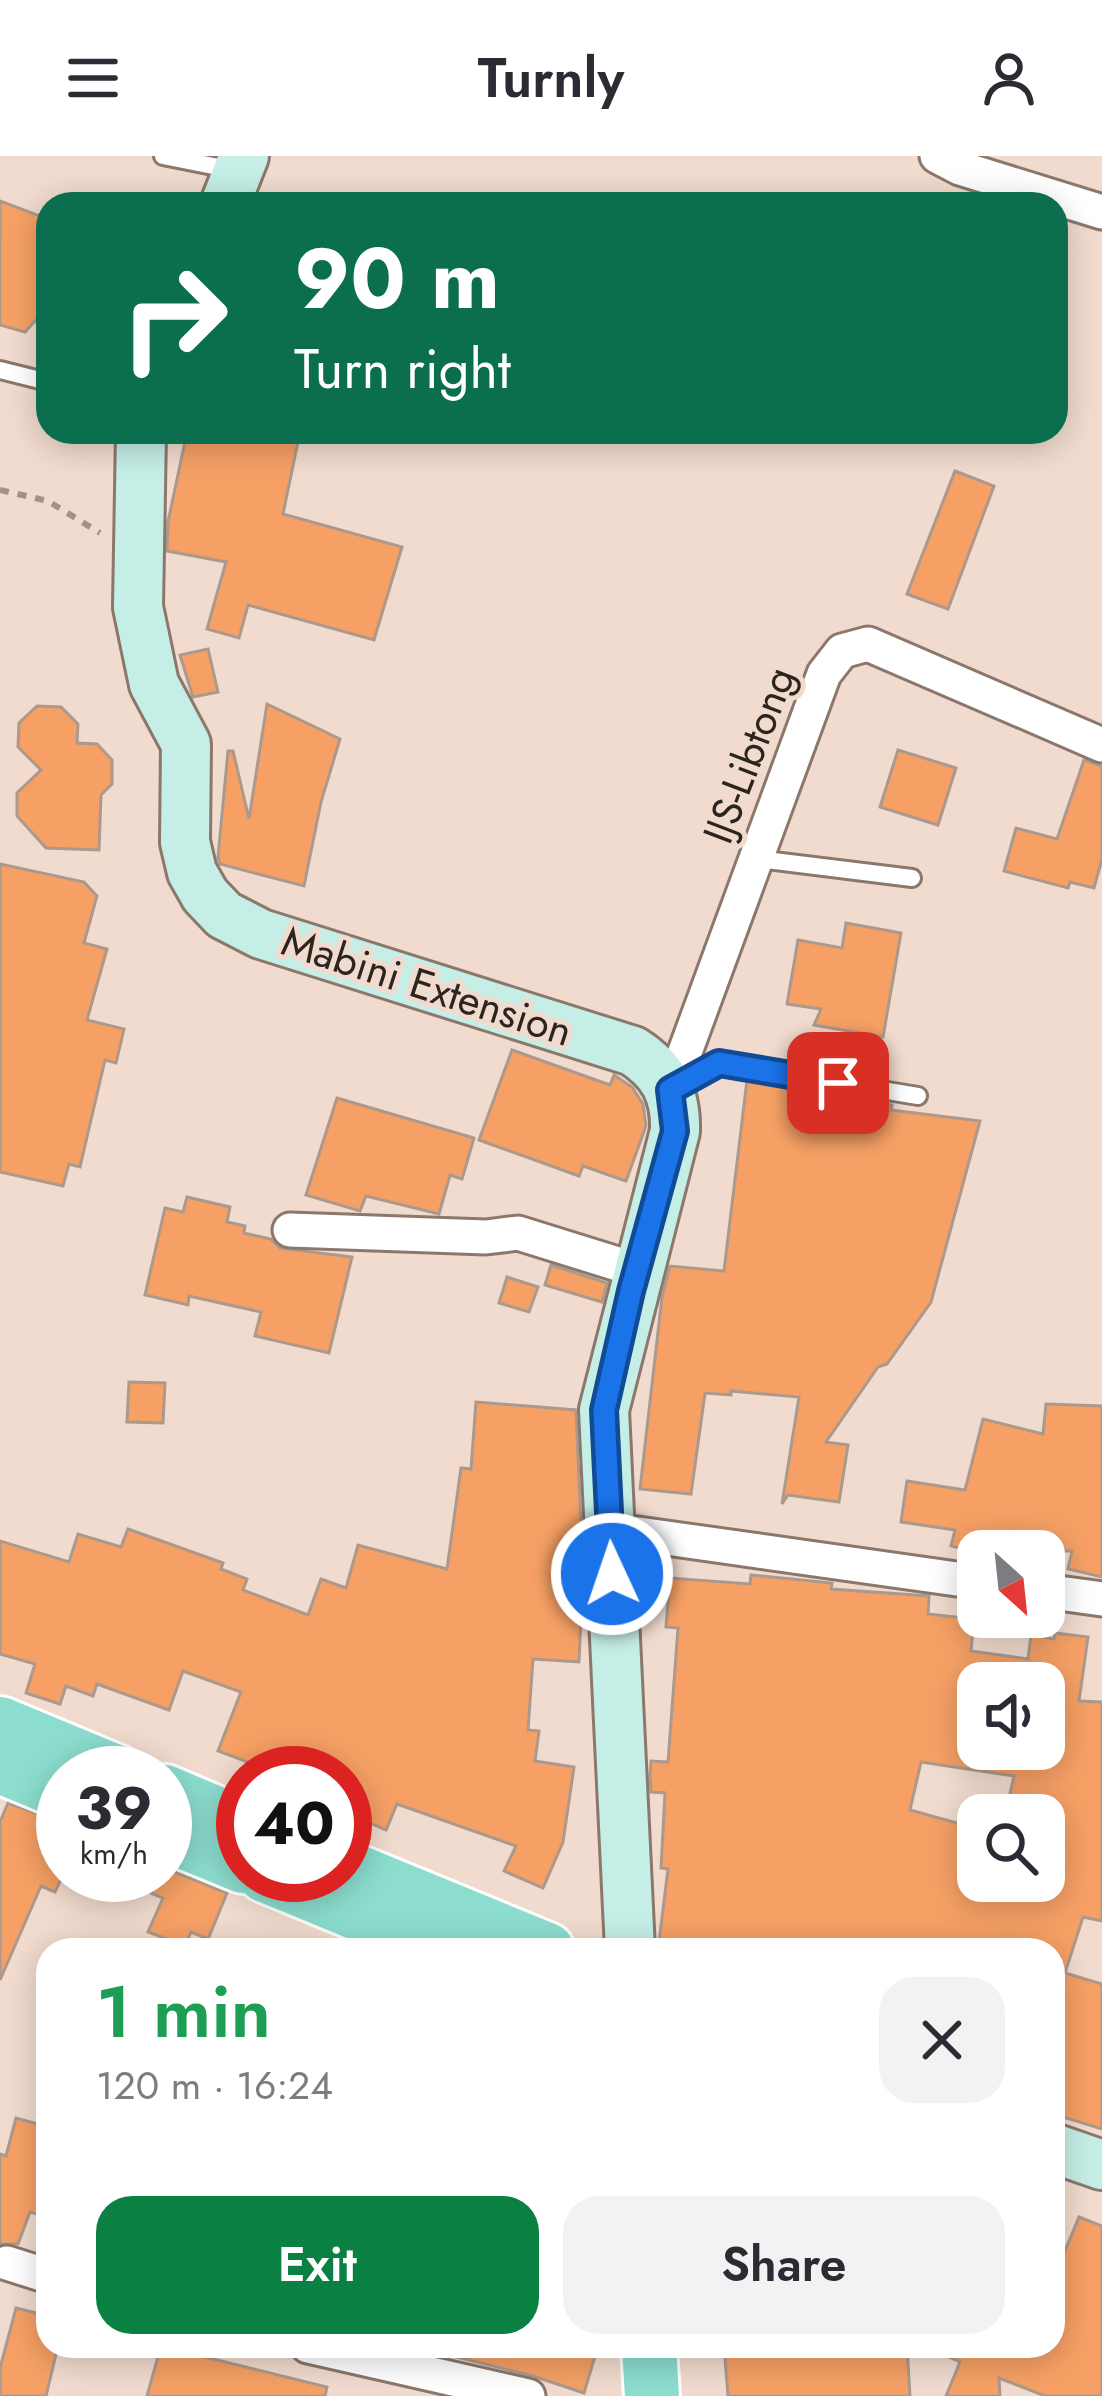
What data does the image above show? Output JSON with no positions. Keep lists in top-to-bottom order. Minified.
{"streets":{"street":["IJS-Libtong","Mabini Extension"]},"crossings":[["IJS-Libtong","Mabini Extension"]],"north":"bottom right","page":{"header":"Turnly","turn":["90 m","Turn right"],"speed":"39 km/h","limit":"40","heading":["1 min","120 m · 16:24"],"buttons":["Exit","Share"]}}
